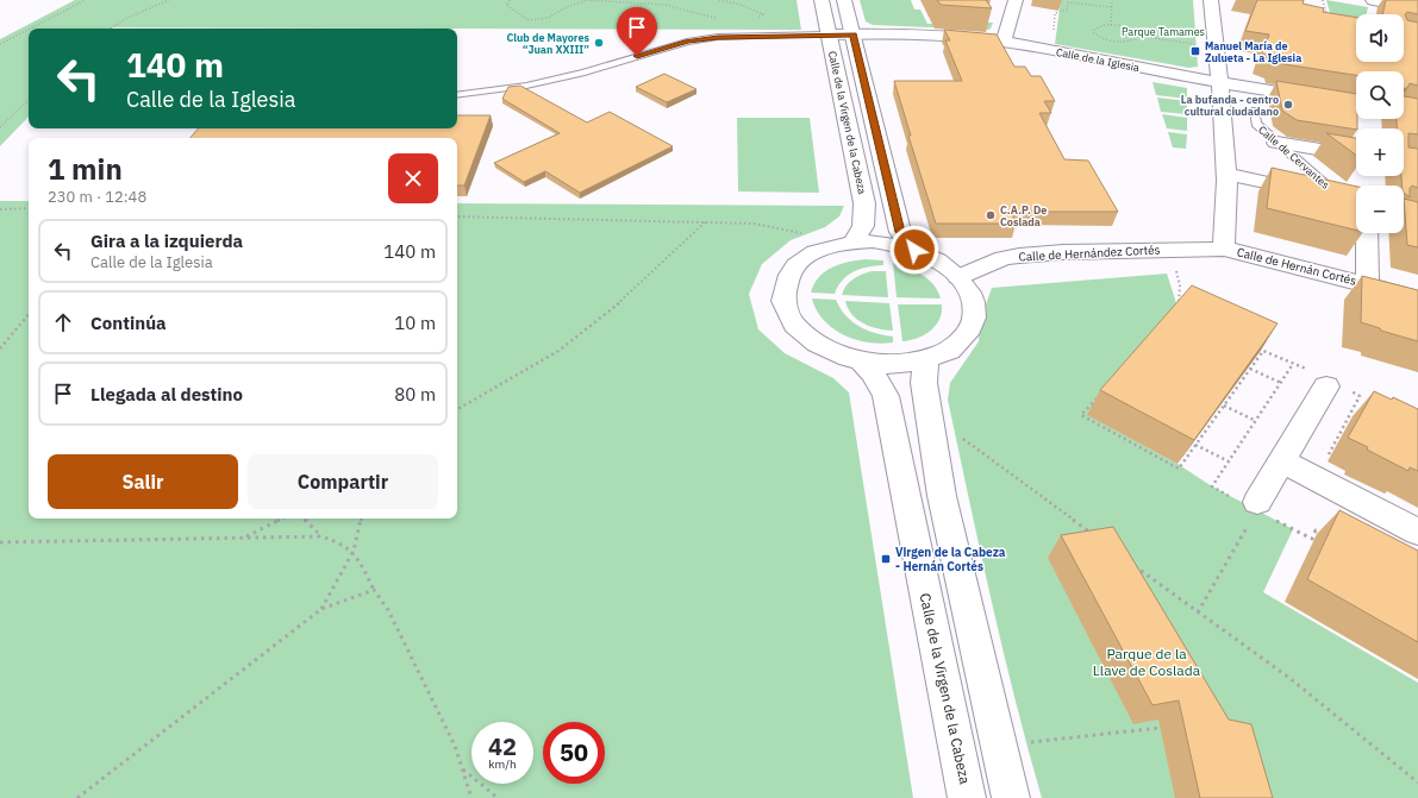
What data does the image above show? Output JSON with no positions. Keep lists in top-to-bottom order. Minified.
{"streets":{"street":["Calle de la Iglesia","Calle de la Virgen de la Cabeza","Calle de Cervantes","Calle de Hernández Cortés","Calle de Hernán Cortés"]},"crossings":[["Calle de la Iglesia","Calle de la Virgen de la Cabeza"],["Calle de la Virgen de la Cabeza","Calle de Hernández Cortés"],["Calle de Hernández Cortés","Calle de Hernán Cortés"]],"parks":["Parque Tamames","Parque de la Llave de Coslada"],"places":{"other":["Club de Mayores “Juan XXIII”","La bufanda - centro cultural ciudadano","C.A.P. De Coslada"],"transit":["Manuel María de Zulueta - La Iglesia","Virgen de la Cabeza - Hernán Cortés"]},"page":{"map_buttons":["+","−"],"turn":["140 m","Calle de la Iglesia"],"heading":["1 min","230 m · 12:48"],"list":[{"name":"Gira a la izquierda","note":"Calle de la Iglesia","value":"140 m"},{"name":"Continúa","value":"10 m"},{"name":"Llegada al destino","value":"80 m"}],"buttons":["Salir","Compartir"],"speed":"42 km/h","limit":"50"}}
